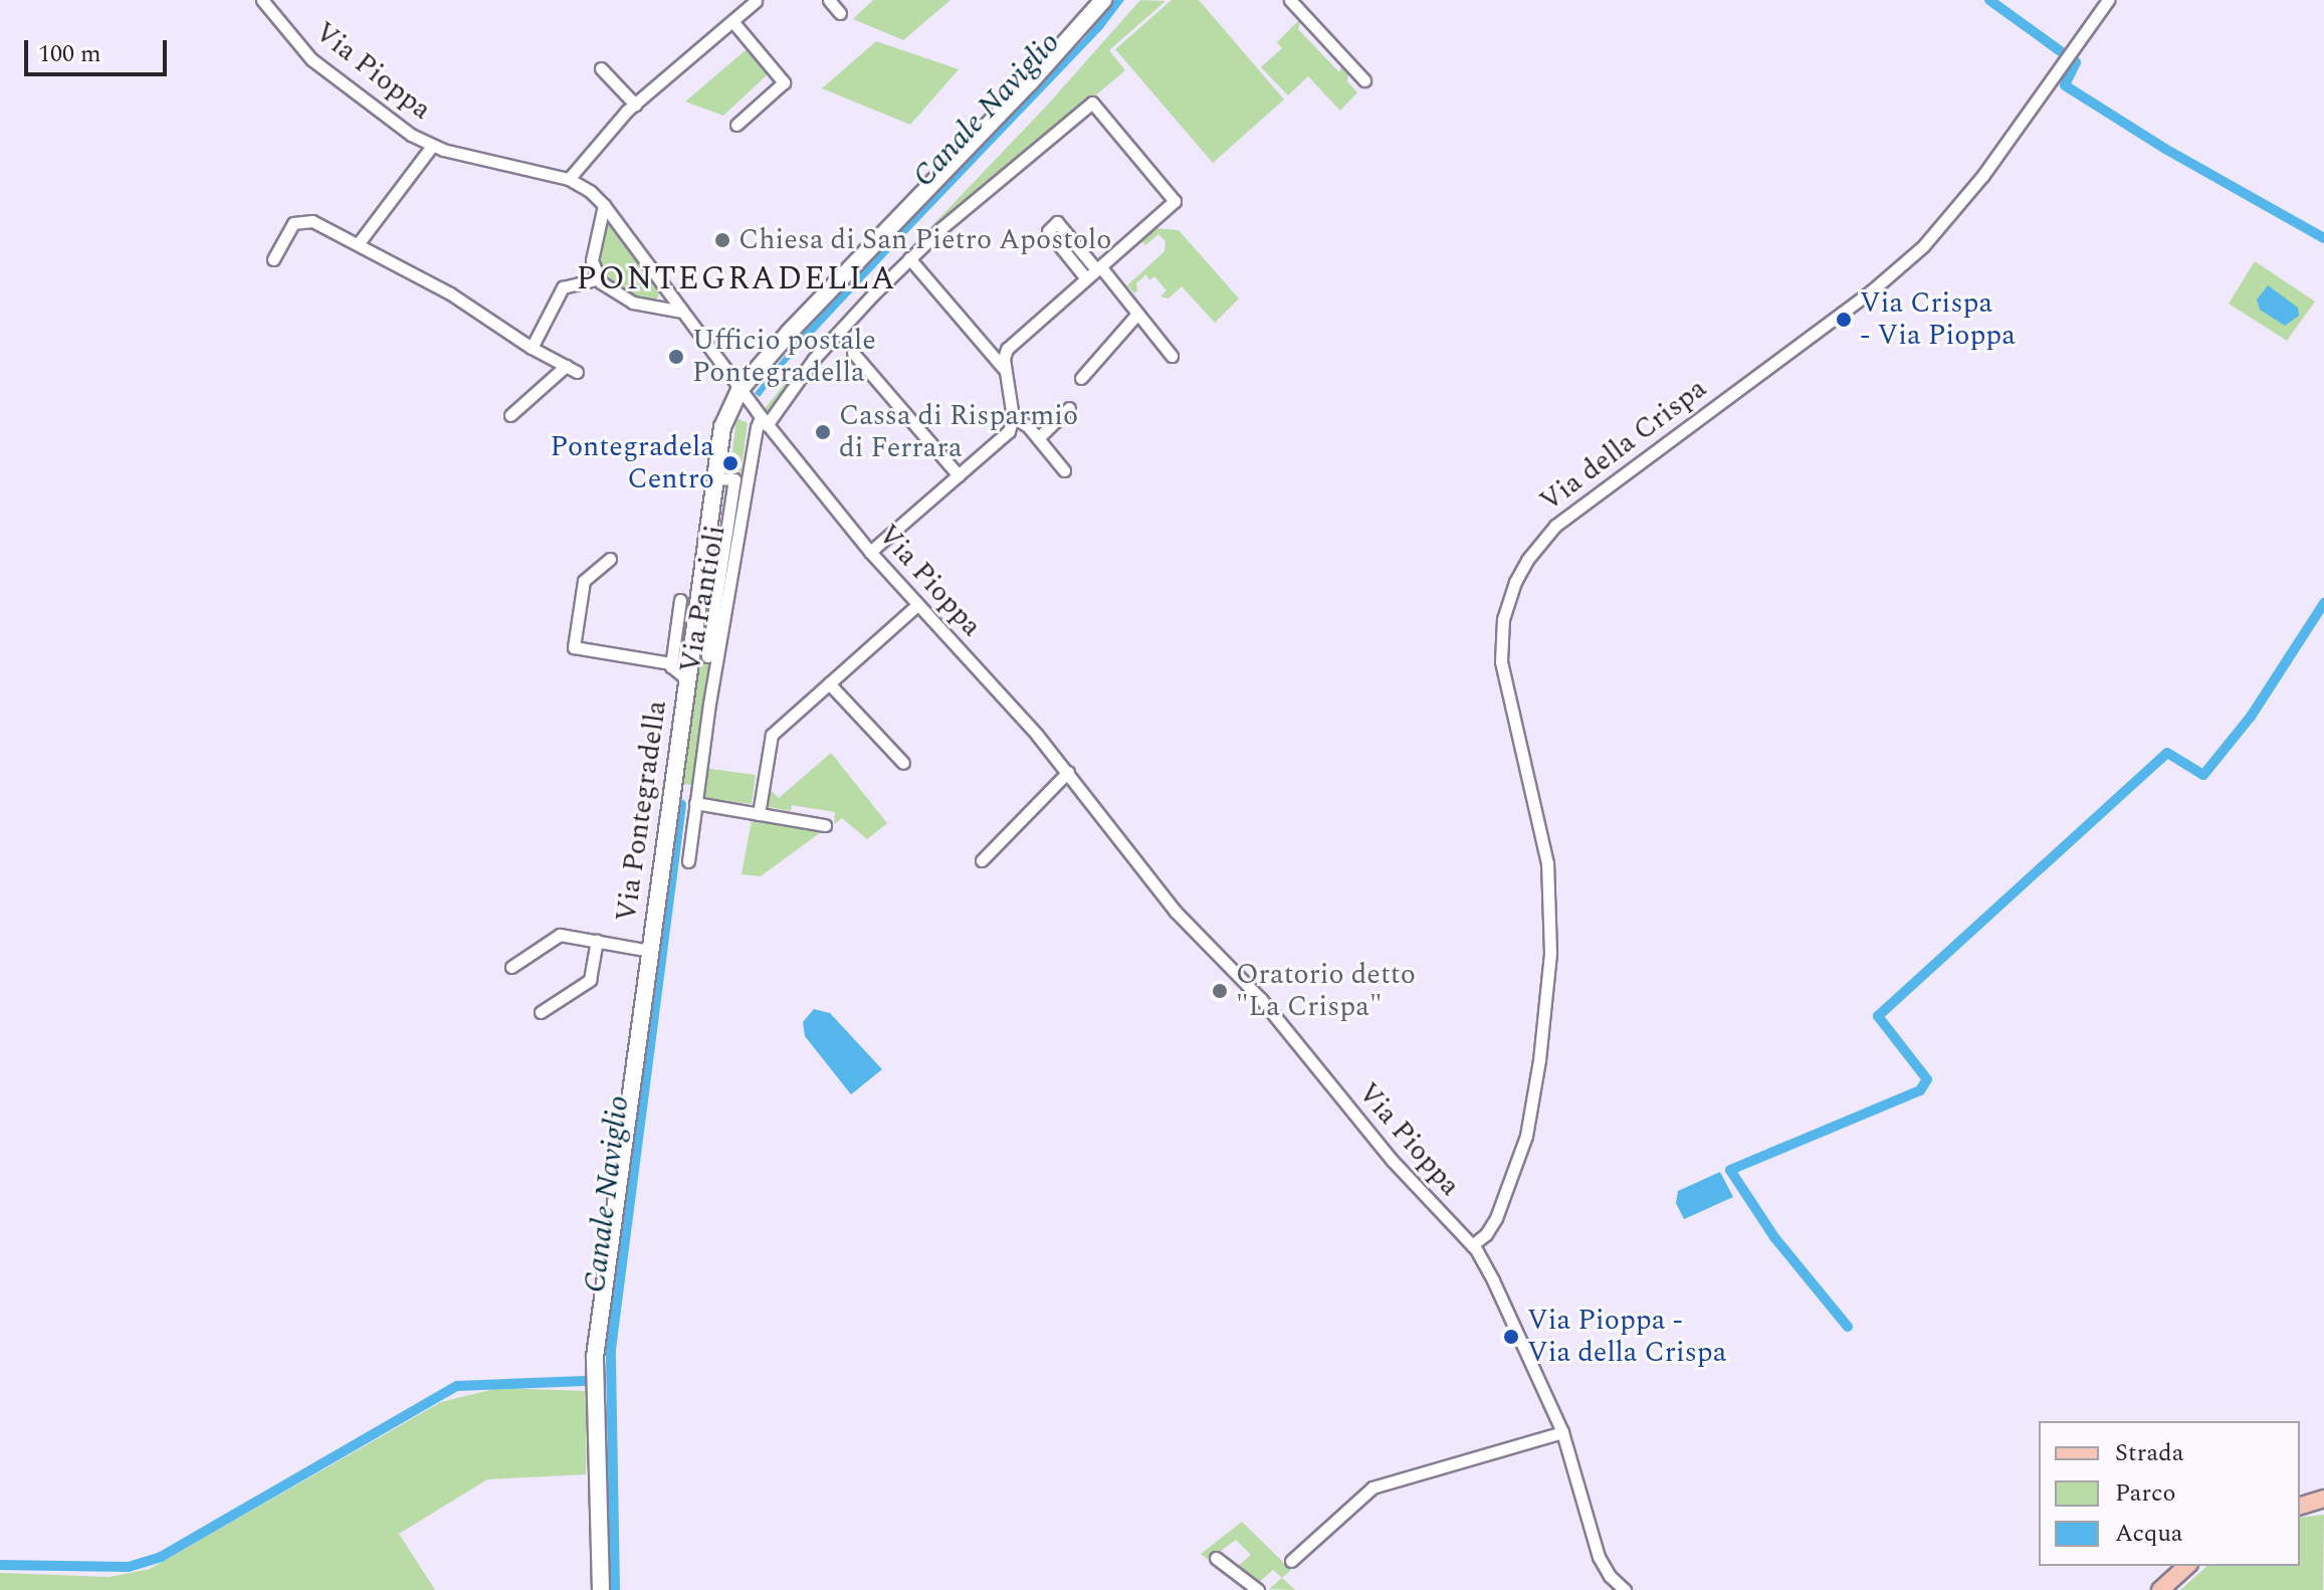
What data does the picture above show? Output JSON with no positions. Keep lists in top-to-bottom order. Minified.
{"streets":{"street":["Via Pioppa","Via della Crispa","Via Pantioli","Via Pontegradella"]},"crossings":[["Via Pioppa","Via della Crispa"],["Via Pioppa","Via Pantioli"],["Via Pioppa","Via Pontegradella"],["Via Pantioli","Via Pontegradella"]],"districts":["PONTEGRADELLA"],"water":["Canale Naviglio"],"places":["Chiesa di San Pietro Apostolo","Via Crispa - Via Pioppa","Ufficio postale Pontegradella","Cassa di Risparmio di Ferrara","Pontegradela Centro","Oratorio detto \"La Crispa\"","Via Pioppa - Via della Crispa"],"legend":["Strada","Parco","Acqua"],"scale_bar":"100 m"}
